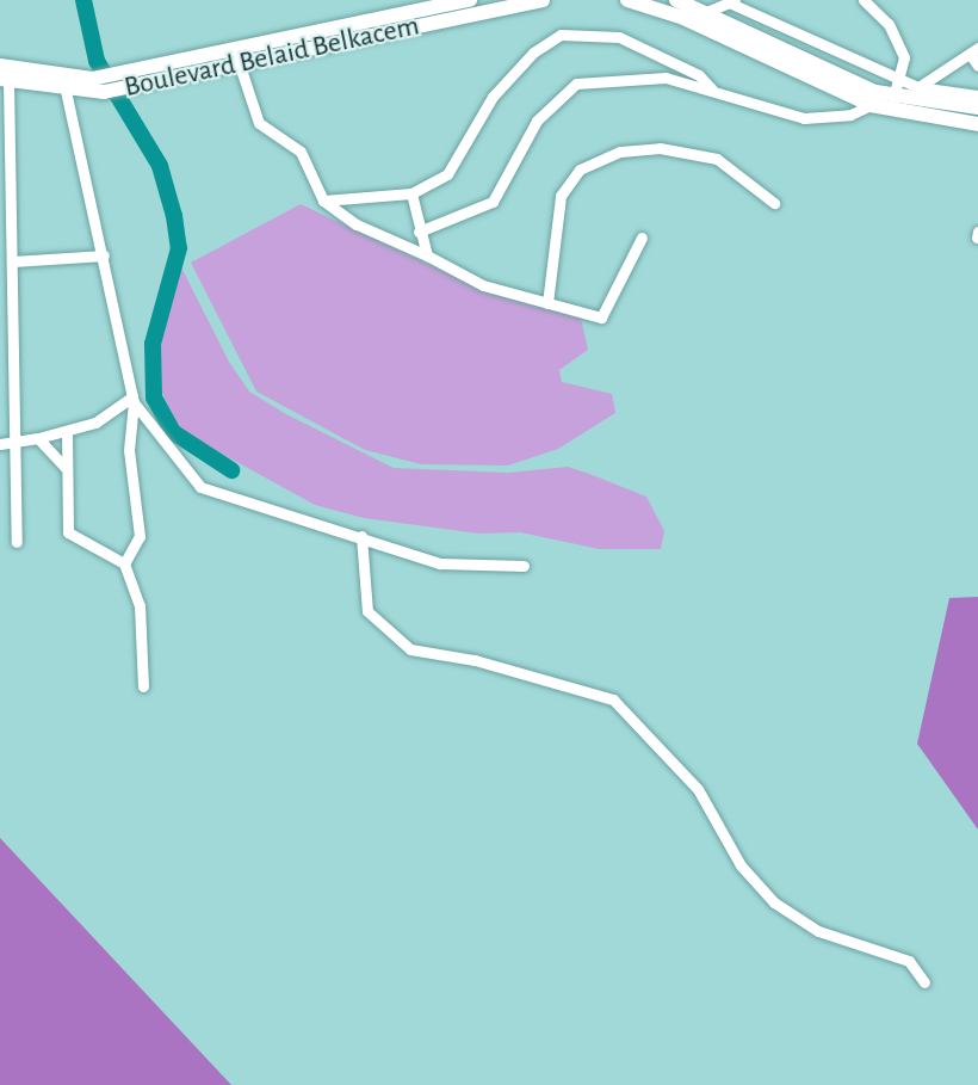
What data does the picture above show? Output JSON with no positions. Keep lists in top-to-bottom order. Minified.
{"streets":{"main road":["Boulevard Belaid Belkacem"]}}
